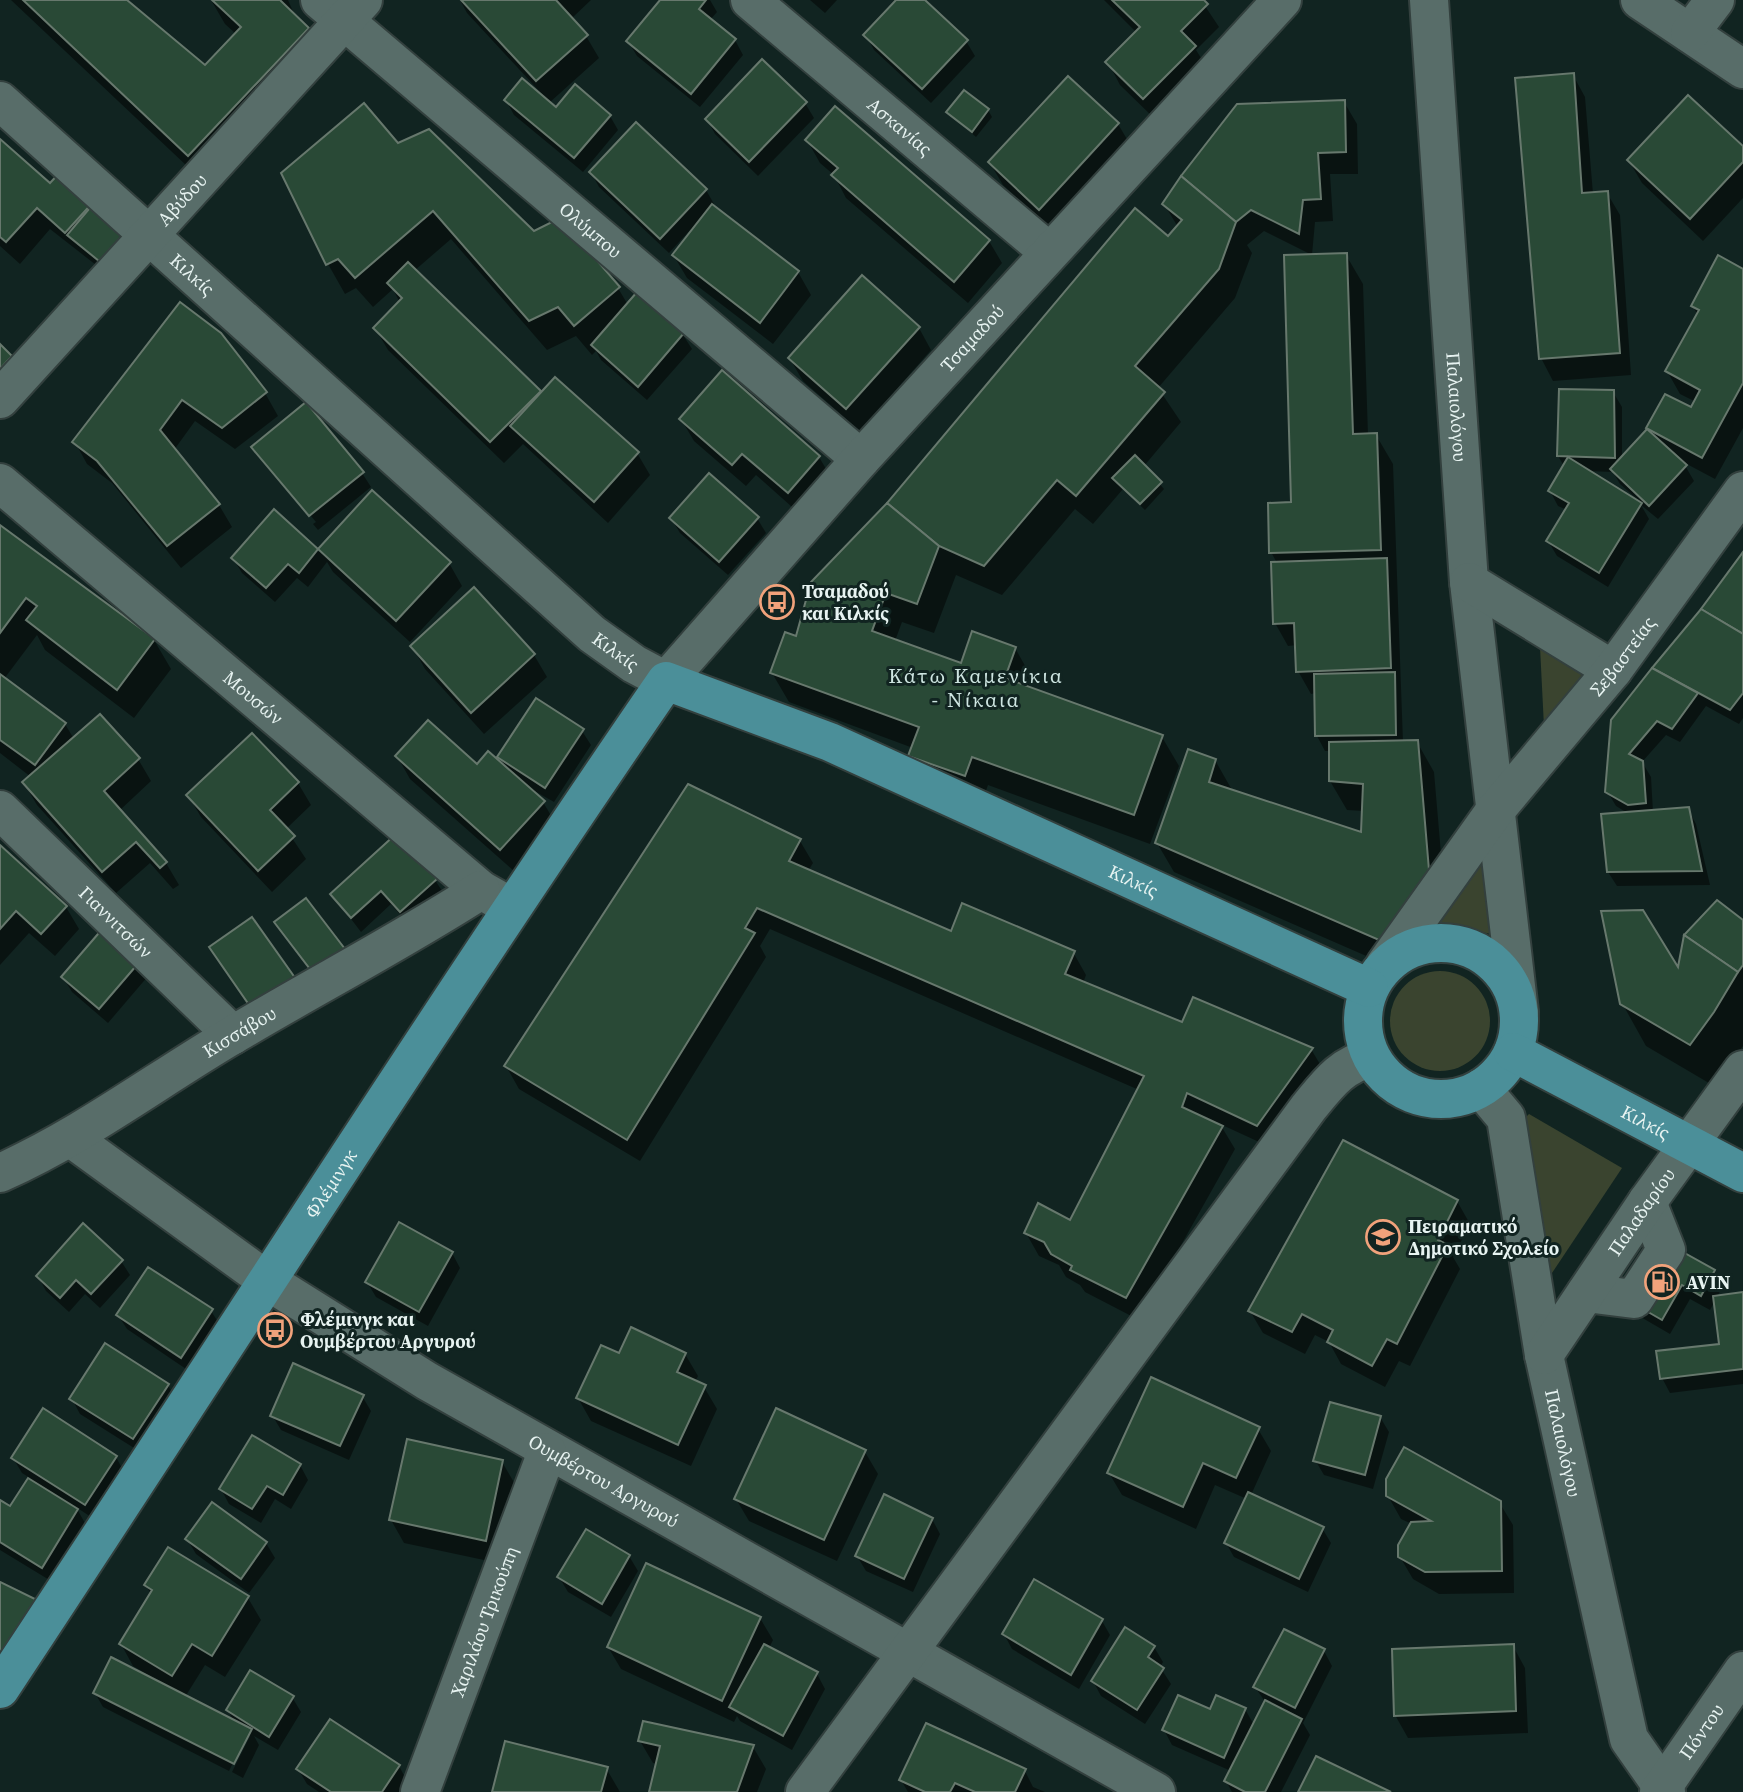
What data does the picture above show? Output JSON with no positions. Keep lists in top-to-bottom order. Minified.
{"streets":{"main road":["Κιλκίς","Φλέμινγκ"],"street":["Ασκανίας","Αβύδου","Ολύμπου","Τσαμαδού","Παλαιολόγου","Σεβαστείας","Μουσών","Γιαννιτσών","Κισσάβου","Παλαδαρίου","Ουμβέρτου Αργυρού","Χαριλάου Τρικούπη","Πόντου"]},"crossings":[["Ασκανίας","Τσαμαδού"],["Αβύδου","Ολύμπου"],["Αβύδου","Κιλκίς"],["Ολύμπου","Τσαμαδού"],["Κιλκίς","Τσαμαδού"],["Κιλκίς","Παλαιολόγου"],["Κιλκίς","Σεβαστείας"],["Κιλκίς","Φλέμινγκ"],["Κιλκίς","Παλαδαρίου"],["Τσαμαδού","Φλέμινγκ"],["Παλαιολόγου","Σεβαστείας"],["Παλαιολόγου","Παλαδαρίου"],["Παλαιολόγου","Πόντου"],["Μουσών","Κισσάβου"],["Μουσών","Φλέμινγκ"],["Γιαννιτσών","Κισσάβου"],["Κισσάβου","Φλέμινγκ"],["Κισσάβου","Ουμβέρτου Αργυρού"],["Φλέμινγκ","Ουμβέρτου Αργυρού"],["Ουμβέρτου Αργυρού","Χαριλάου Τρικούπη"]],"districts":["Κάτω Καμενίκια - Νίκαια"],"places":{"bus stop":["Τσαμαδού και Κιλκίς","Φλέμινγκ και Ουμβέρτου Αργυρού"],"school or university":["Πειραματικό Δημοτικό Σχολείο"],"fuel station":["AVIN"]}}
